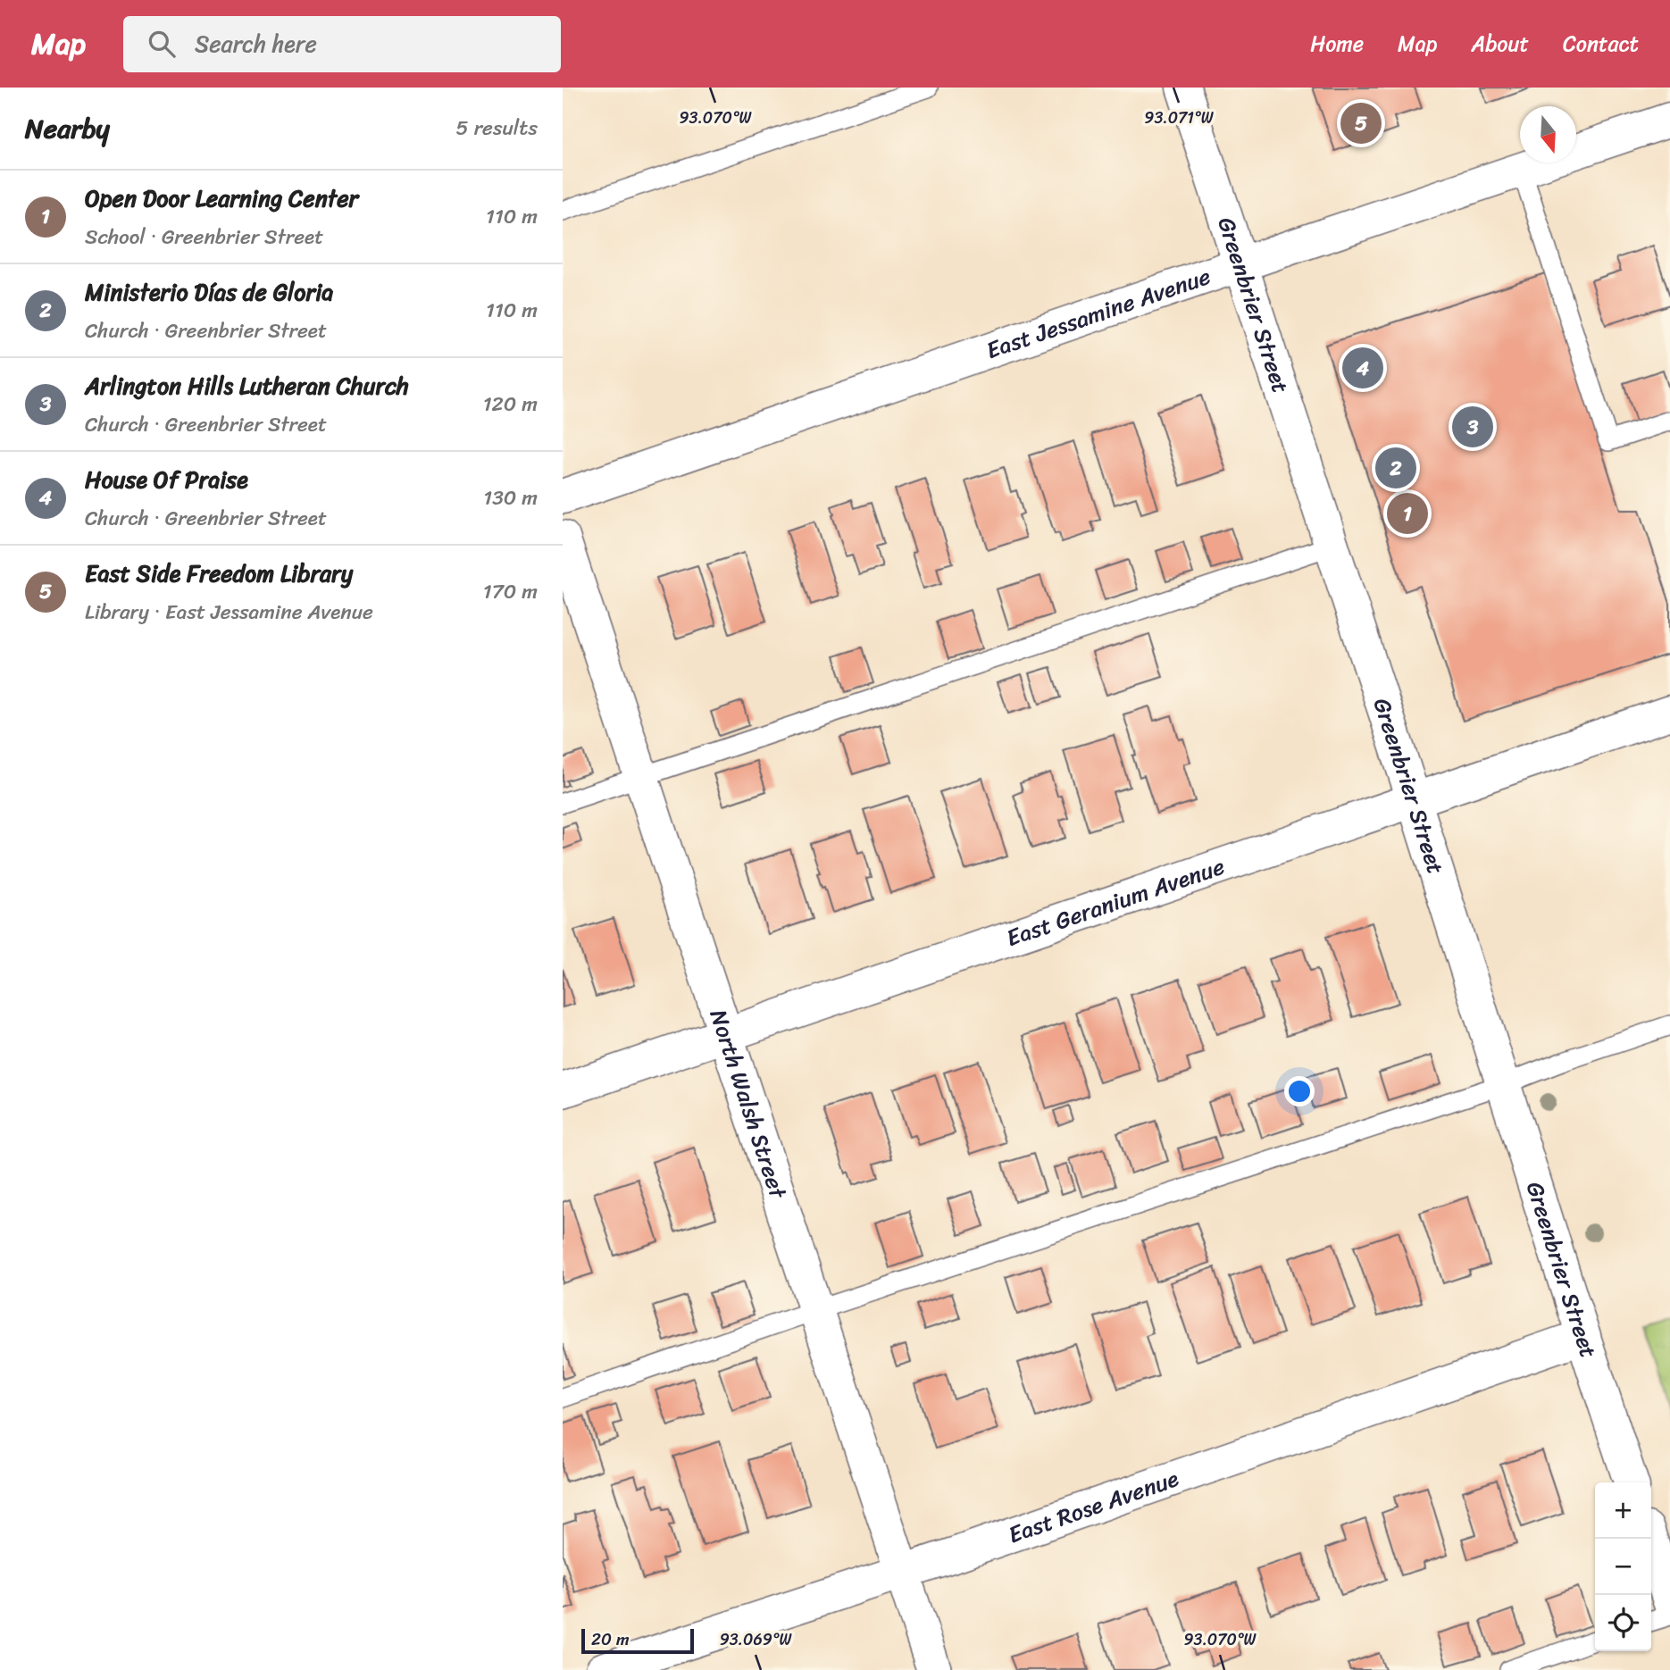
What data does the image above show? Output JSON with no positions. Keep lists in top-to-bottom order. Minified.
{"streets":{"street":["Greenbrier Street","East Jessamine Avenue","East Geranium Avenue","North Walsh Street","East Rose Avenue"]},"crossings":[["Greenbrier Street","East Jessamine Avenue"],["Greenbrier Street","East Geranium Avenue"],["Greenbrier Street","East Rose Avenue"],["East Geranium Avenue","North Walsh Street"],["North Walsh Street","East Rose Avenue"]],"scale_bar":"20 m","north":"bottom","page":{"header":"Map","search":"Search here","nav":["Home","Map","About","Contact"],"heading":["Nearby","5 results"],"pins":["5","4","3","2","1"],"list":[{"mark":"1","name":"Open Door Learning Center","note":"School · Greenbrier Street","value":"110 m"},{"mark":"2","name":"Ministerio Días de Gloria","note":"Church · Greenbrier Street","value":"110 m"},{"mark":"3","name":"Arlington Hills Lutheran Church","note":"Church · Greenbrier Street","value":"120 m"},{"mark":"4","name":"House Of Praise","note":"Church · Greenbrier Street","value":"130 m"},{"mark":"5","name":"East Side Freedom Library","note":"Library · East Jessamine Avenue","value":"170 m"}],"map_buttons":["+","−"],"scale":"20 m"},"coordinates":["93.070°W","93.071°W","93.069°W"]}
